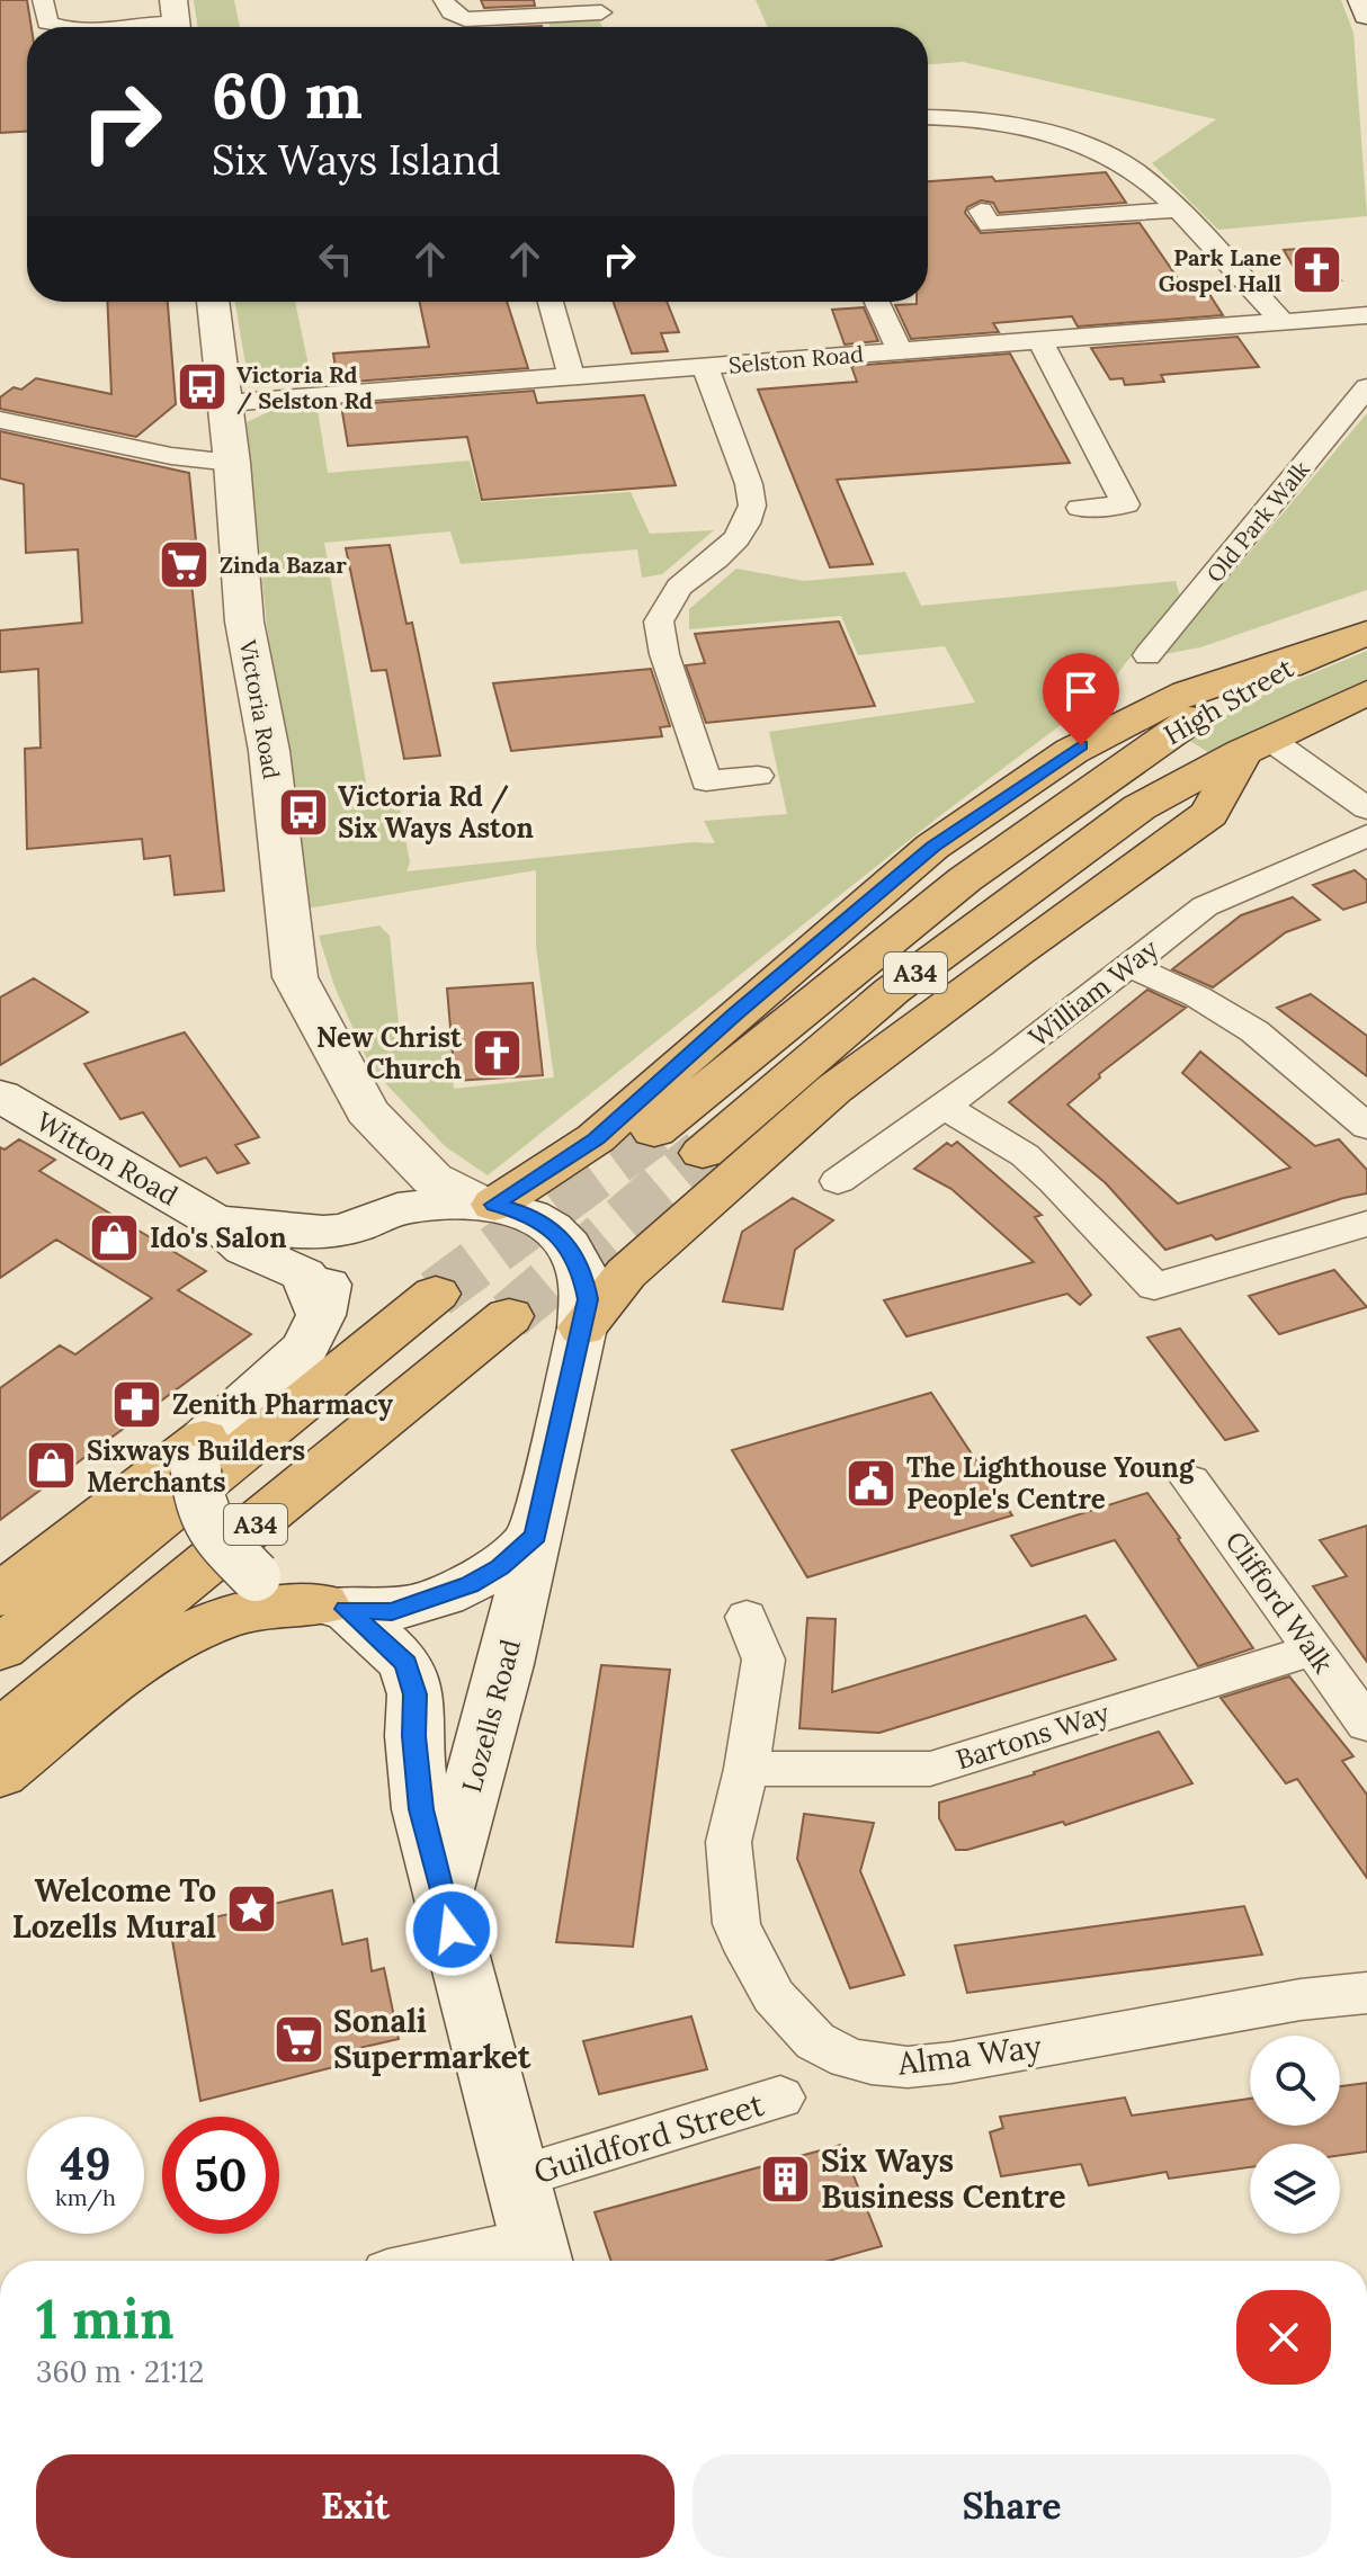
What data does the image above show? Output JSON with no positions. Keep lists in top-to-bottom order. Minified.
{"streets":{"highway":["High Street","A34"],"main road":["Victoria Road","Witton Road","Lozells Road"],"street":["Selston Road","Old Park Walk","William Way","Clifford Walk","Bartons Way","Alma Way","Guildford Street"]},"crossings":[["Selston Road","Victoria Road"],["High Street","A34"],["Victoria Road","Witton Road"],["Victoria Road","Lozells Road"],["Witton Road","Lozells Road"],["Clifford Walk","Bartons Way"],["Lozells Road","Guildford Street"],["Bartons Way","Alma Way"]],"places":{"church":["Park Lane Gospel Hall","New Christ Church"],"bus stop":["Victoria Rd / Selston Rd","Victoria Rd / Six Ways Aston"],"supermarket":["Zinda Bazar","Sonali Supermarket"],"shop":["Ido's Salon","Sixways Builders Merchants"],"pharmacy":["Zenith Pharmacy"],"public building":["The Lighthouse Young People's Centre"],"place":["Welcome To Lozells Mural"],"building":["Six Ways Business Centre"]},"page":{"turn":["60 m","Six Ways Island"],"speed":"49 km/h","limit":"50","heading":["1 min","360 m · 21:12"],"buttons":["Exit","Share"]}}
